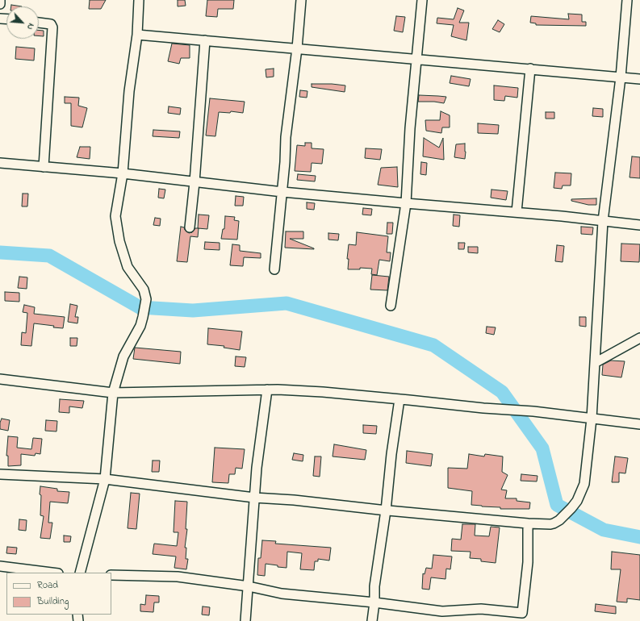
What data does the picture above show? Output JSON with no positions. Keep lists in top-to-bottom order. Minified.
{"legend":["Road","Building"],"north":"bottom right"}
